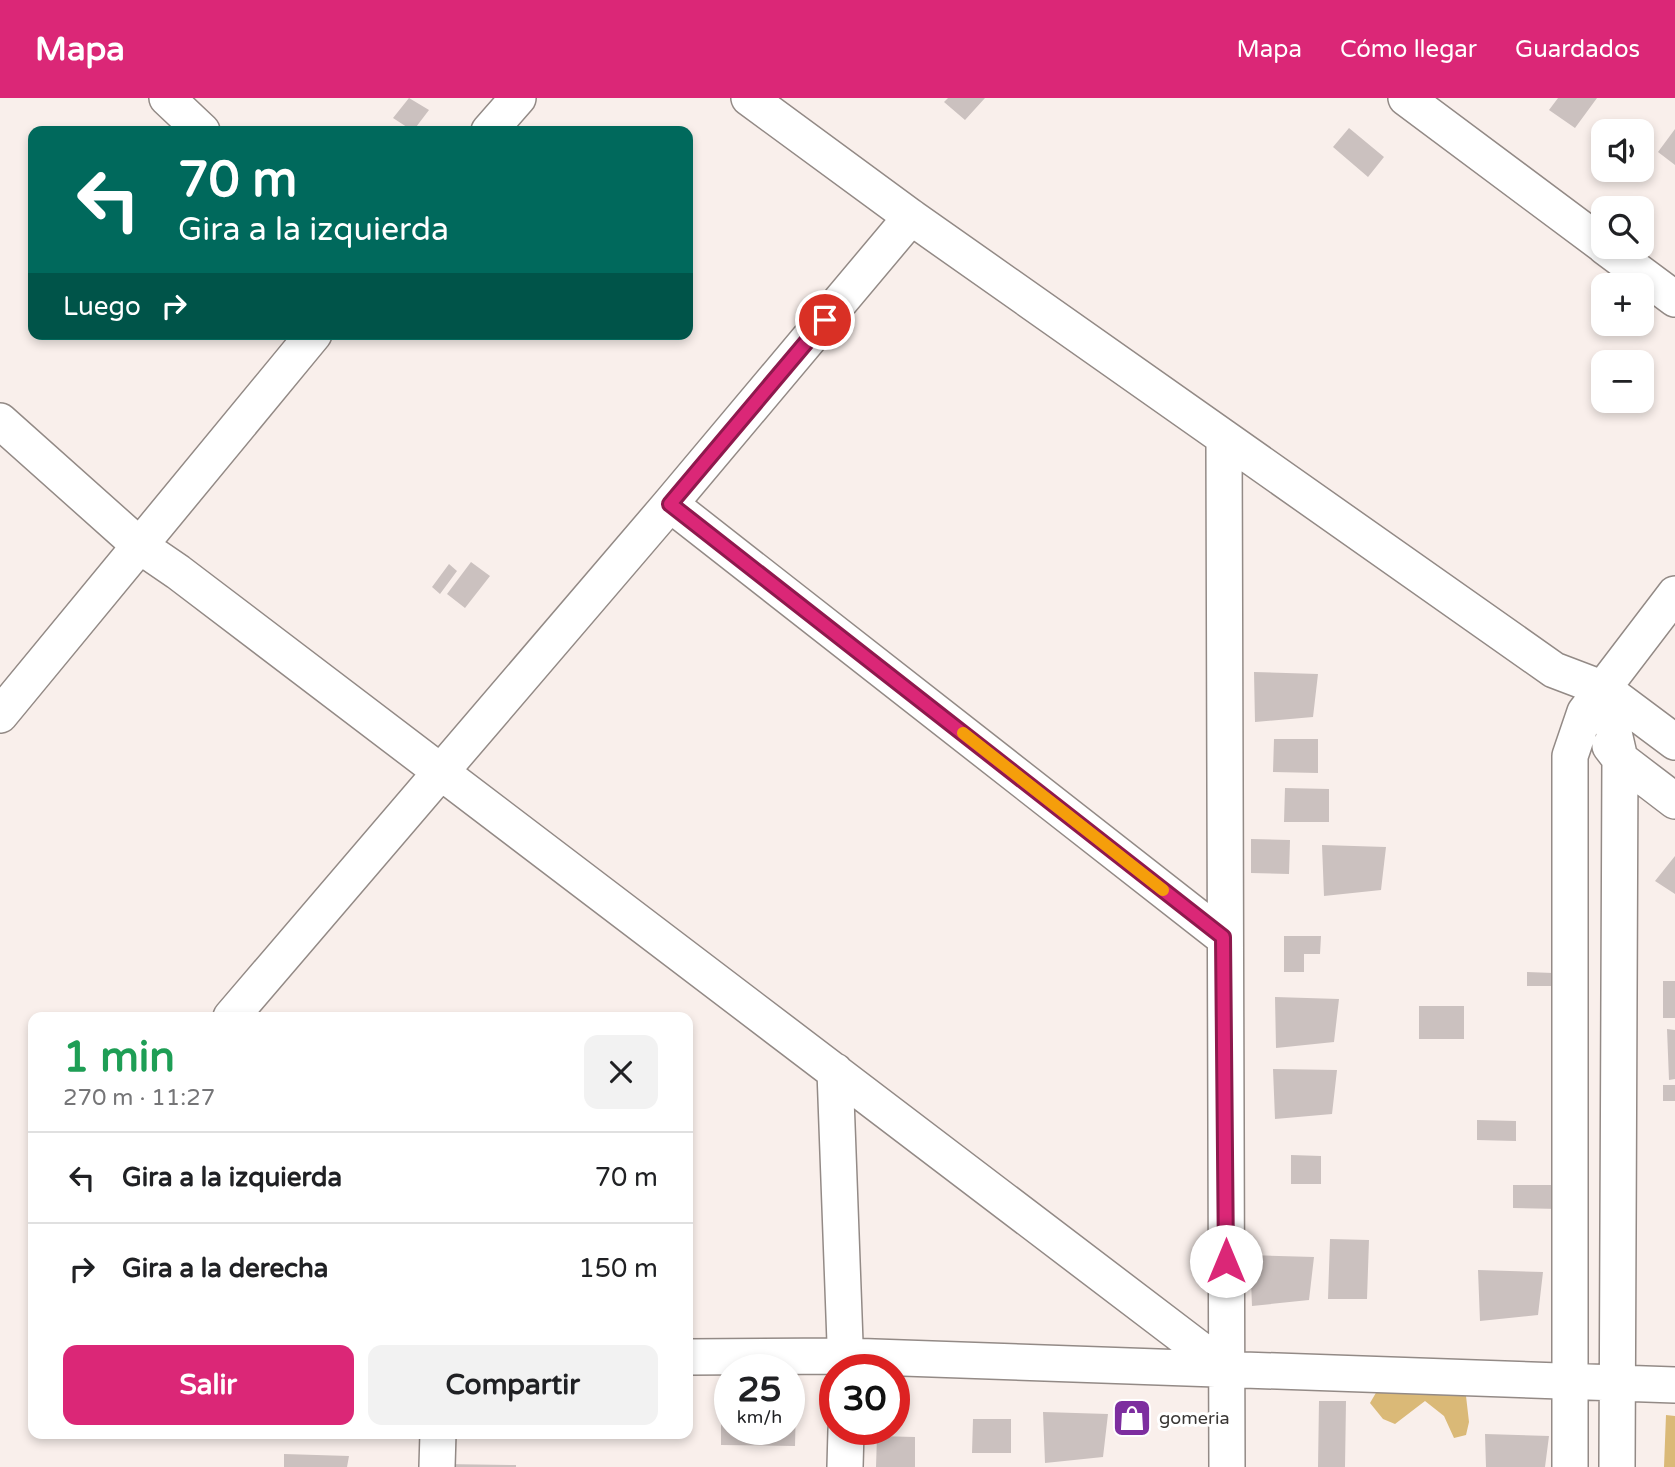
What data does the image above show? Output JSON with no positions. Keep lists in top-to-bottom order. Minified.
{"places":{"shop":["gomeria"]},"page":{"header":"Mapa","nav":["Mapa","Cómo llegar","Guardados"],"map_buttons":["+","−"],"turn":["70 m","Gira a la izquierda"],"then":"Luego","heading":["1 min","270 m · 11:27"],"list":[{"name":"Gira a la izquierda","value":"70 m"},{"name":"Gira a la derecha","value":"150 m"}],"buttons":["Salir","Compartir"],"speed":"25 km/h","limit":"30"}}
